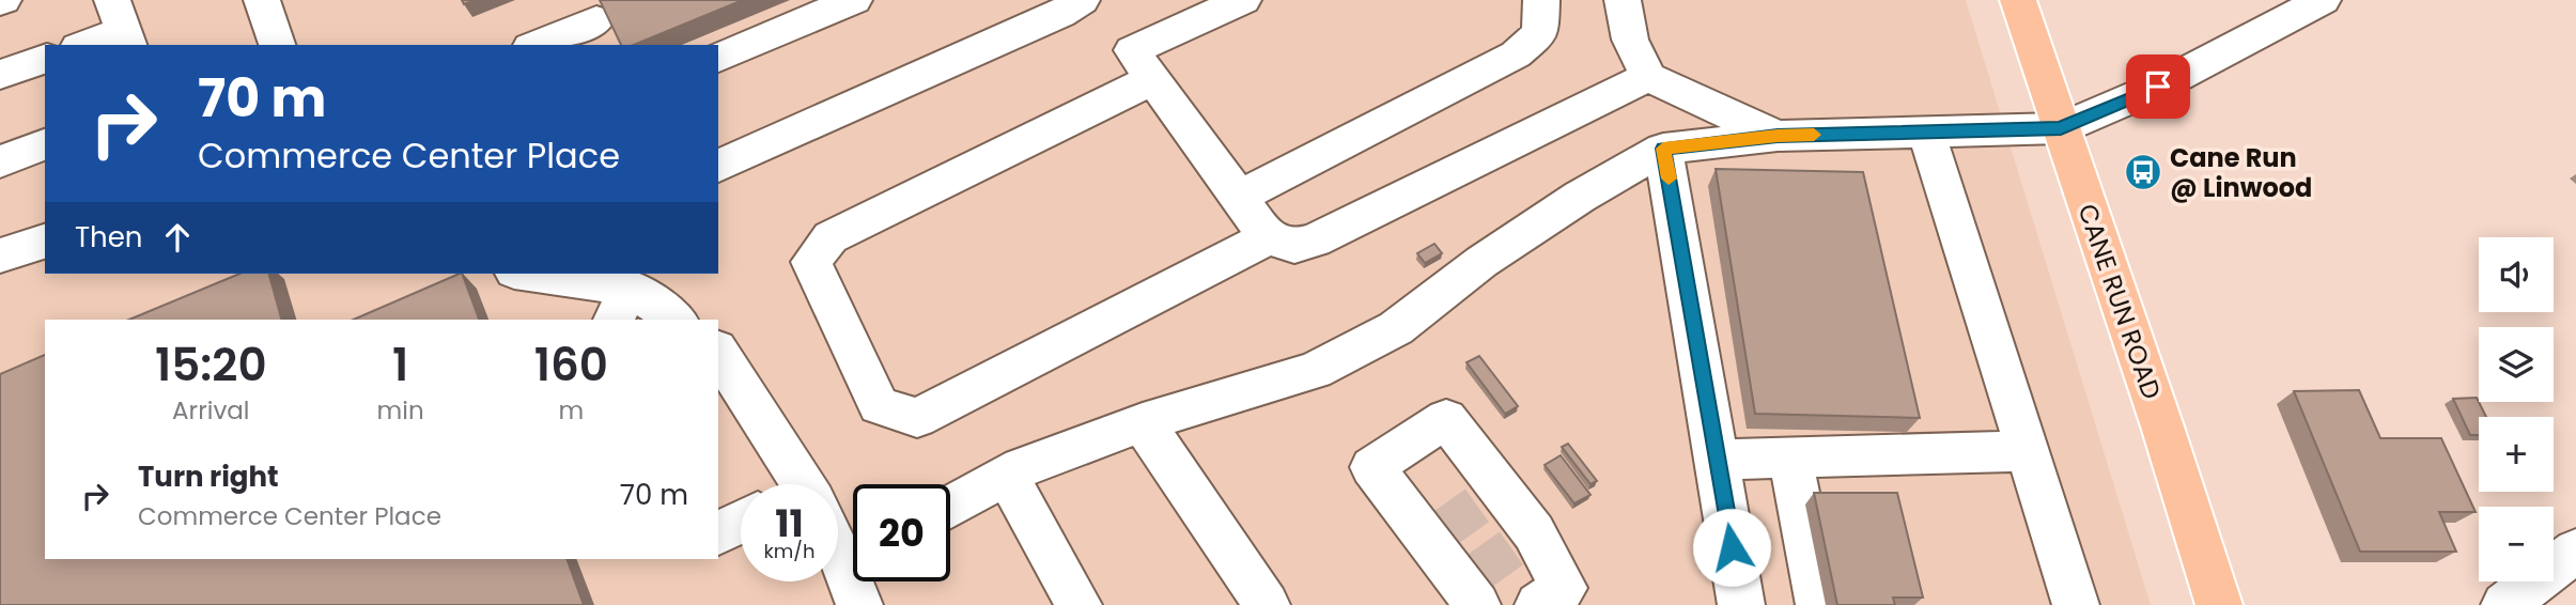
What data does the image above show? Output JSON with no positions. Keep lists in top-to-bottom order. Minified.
{"streets":{"main road":["CANE RUN ROAD"]},"places":{"bus stop":["Cane Run @ Linwood"]},"page":{"turn":["70 m","Commerce Center Place"],"then":"Then","map_buttons":["+","−"],"eta":["15:20","Arrival","1","min","160","m"],"list":[{"name":"Turn right","note":"Commerce Center Place","value":"70 m"}],"speed":"11 km/h","limit":"20"}}
